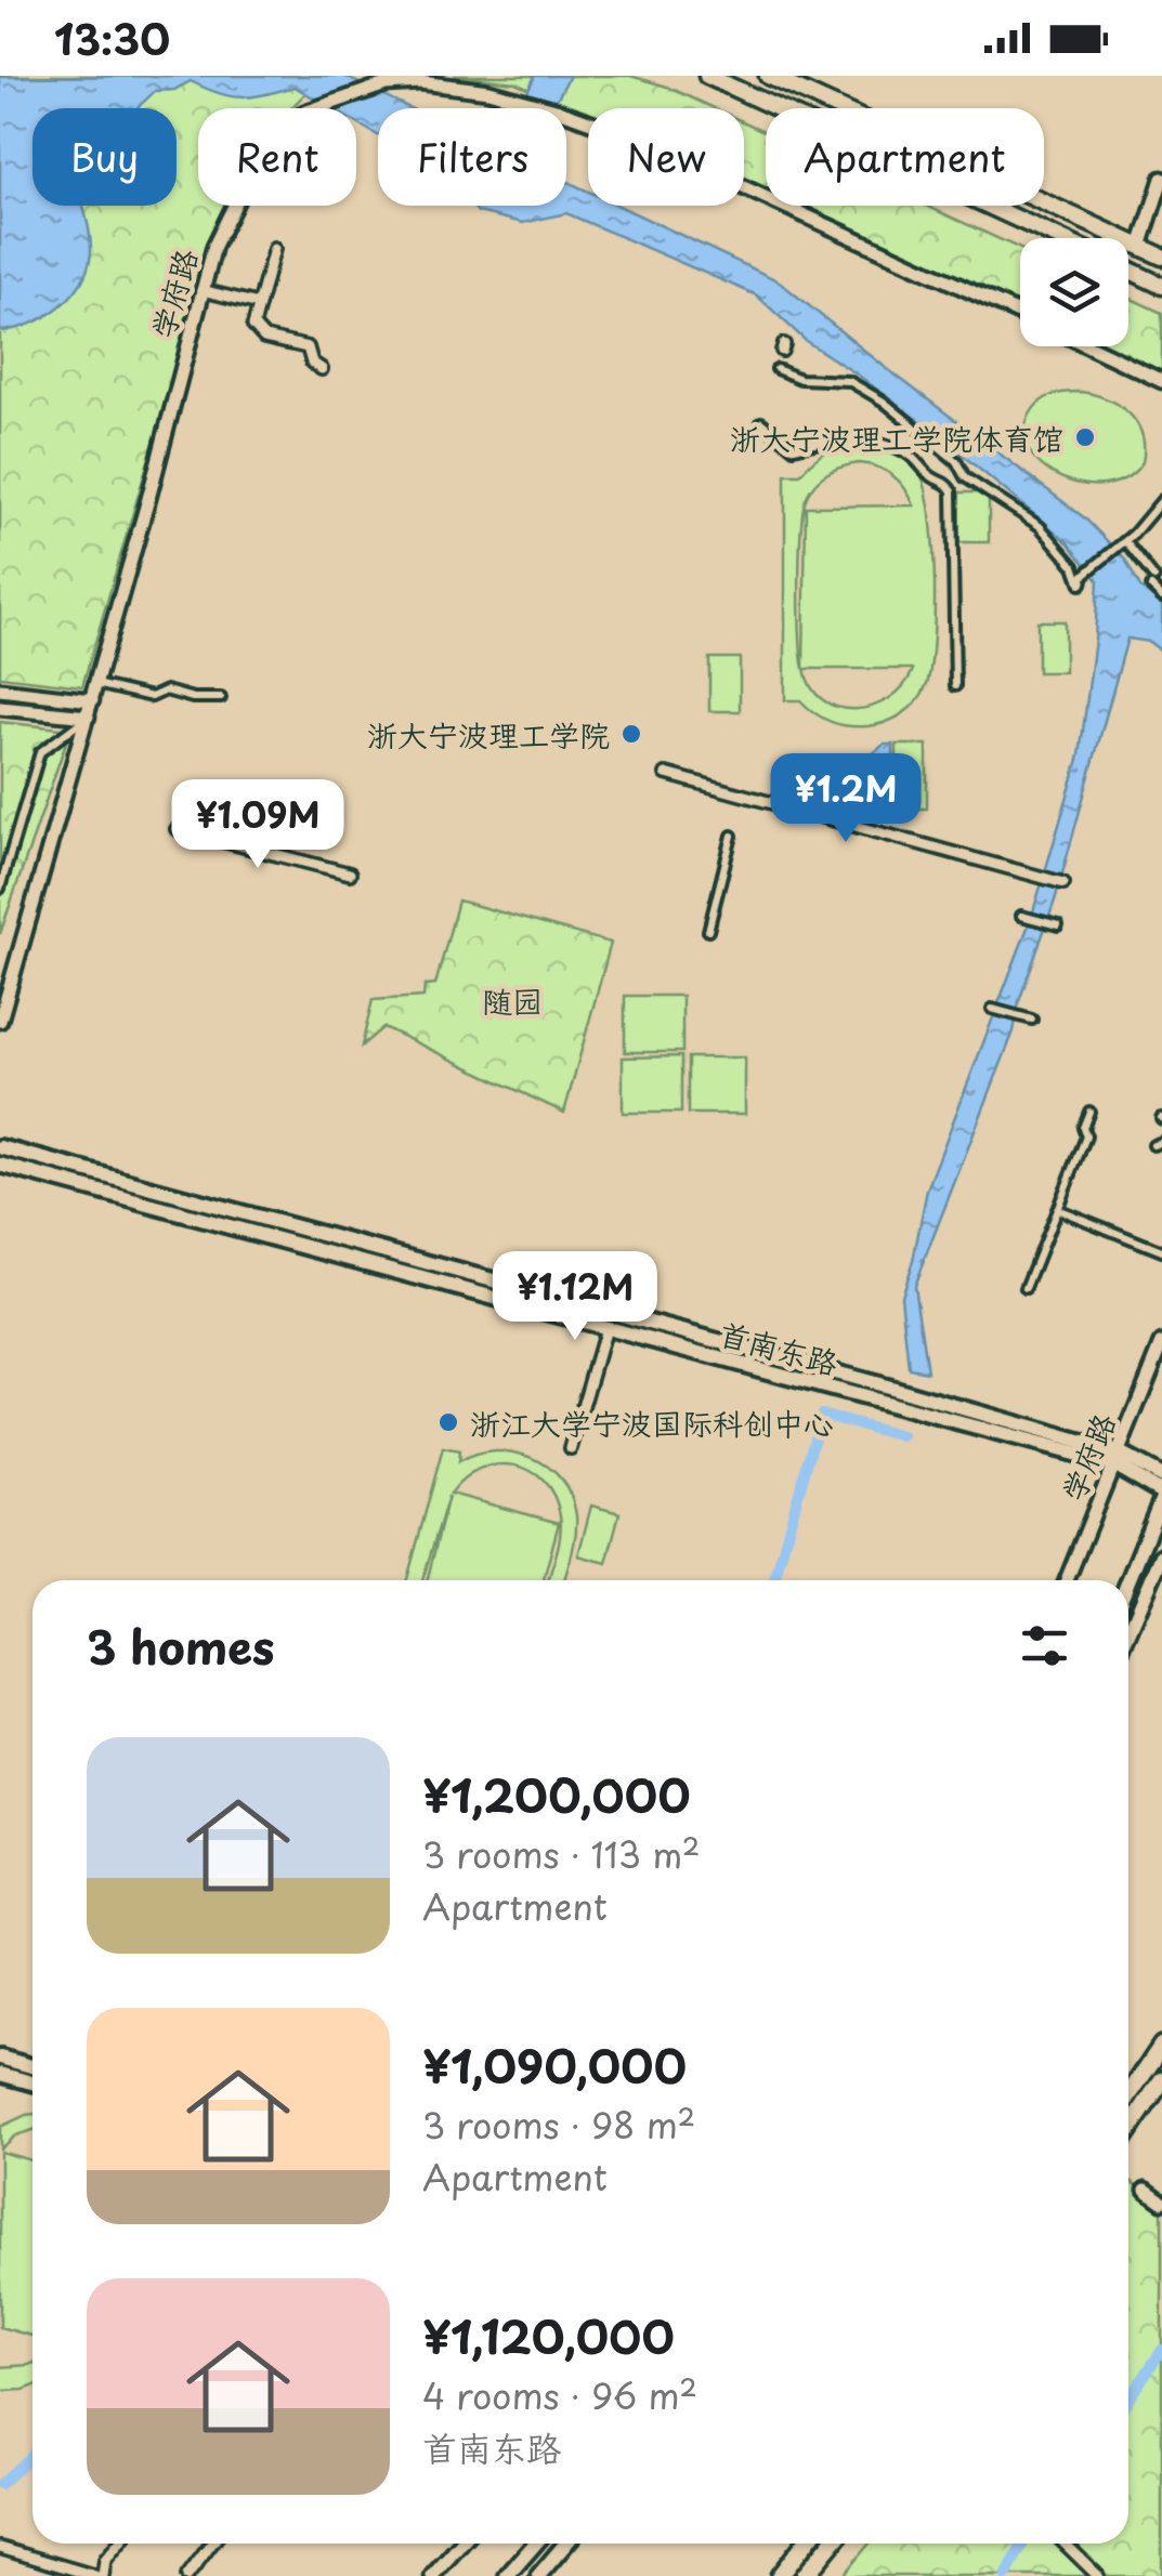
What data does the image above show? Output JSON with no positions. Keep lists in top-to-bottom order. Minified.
{"streets":{"main road":["首南东路"],"street":["学府路"]},"crossings":[["学府路","首南东路"]],"parks":["随园"],"places":["浙大宁波理工学院体育馆","浙大宁波理工学院","浙江大学宁波国际科创中心"],"page":{"status":"13:30","chip":["Buy","Rent","Filters","New","Apartment"],"price":["¥1.2M","¥1.09M","¥1.12M"],"heading":"3 homes","list":[{"name":"¥1,200,000","note":"3 rooms · 113 m² · Apartment"},{"name":"¥1,090,000","note":"3 rooms · 98 m² · Apartment"},{"name":"¥1,120,000","note":"4 rooms · 96 m² · 首南东路"}]}}
